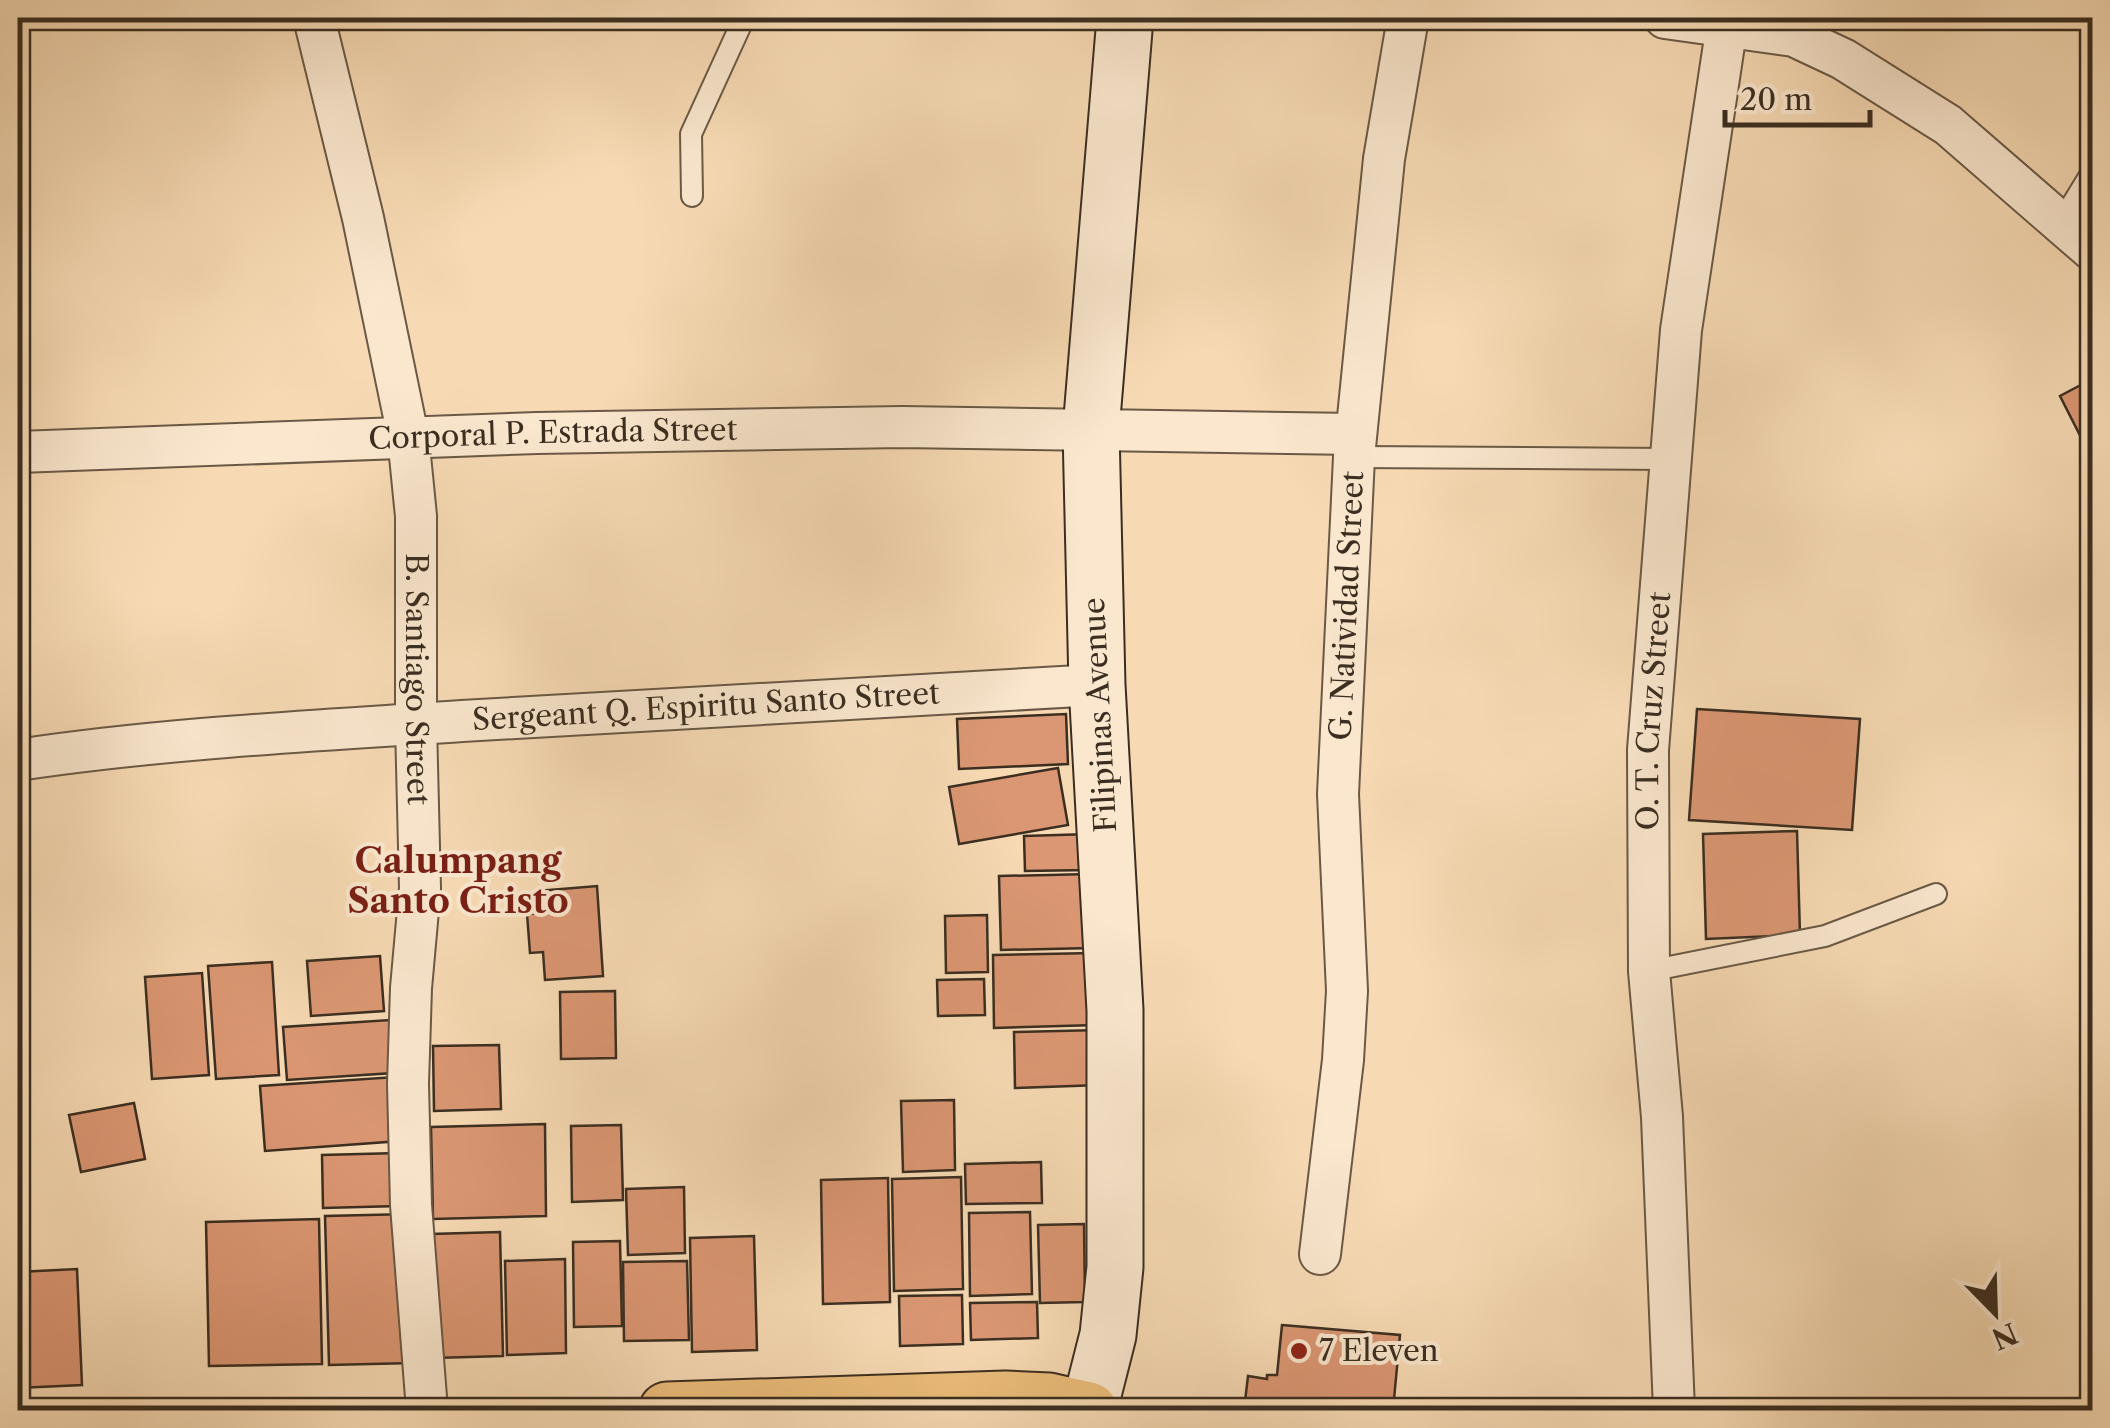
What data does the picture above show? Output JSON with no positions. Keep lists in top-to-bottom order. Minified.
{"streets":{"street":["Corporal P. Estrada Street","G. Natividad Street","B. Santiago Street","Sergeant Q. Espiritu Santo Street","O. T. Cruz Street","Filipinas Avenue"]},"crossings":[["Corporal P. Estrada Street","G. Natividad Street"],["Corporal P. Estrada Street","B. Santiago Street"],["Corporal P. Estrada Street","Filipinas Avenue"],["B. Santiago Street","Sergeant Q. Espiritu Santo Street"],["Sergeant Q. Espiritu Santo Street","Filipinas Avenue"]],"districts":["Calumpang Santo Cristo"],"places":["7 Eleven"],"scale_bar":"20 m","north":"bottom right"}
